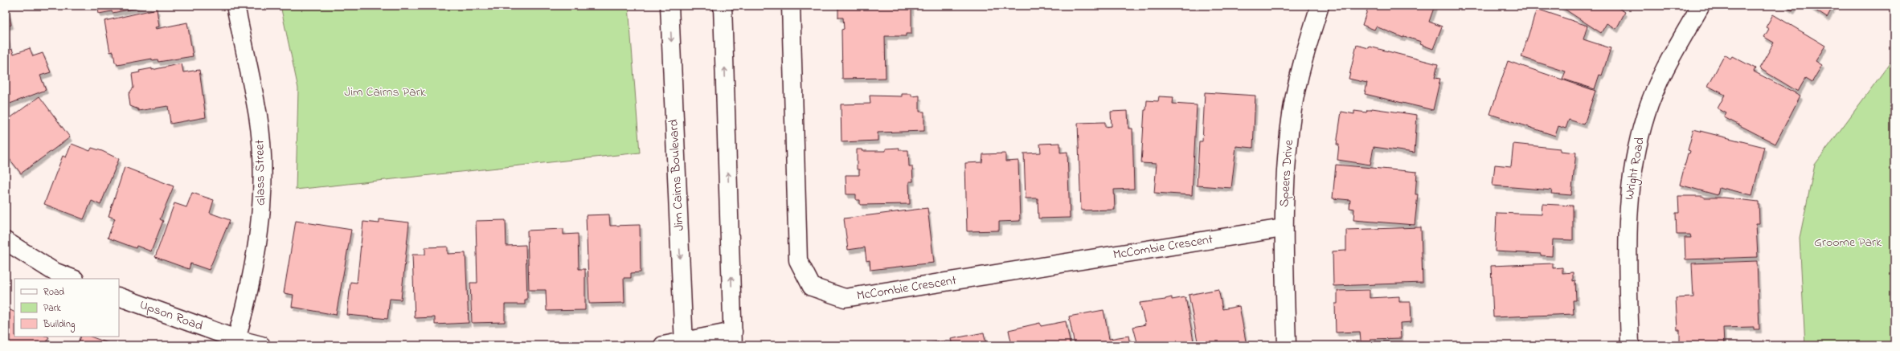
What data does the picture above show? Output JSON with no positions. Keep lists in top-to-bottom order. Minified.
{"streets":{"street":["Wright Road","Glass Street","Speers Drive","Jim Cairns Boulevard","McCombie Crescent","Upson Road"]},"crossings":[["Glass Street","Upson Road"],["Speers Drive","McCombie Crescent"]],"parks":["Jim Cairns Park","Groome Park"],"legend":["Road","Park","Building"]}
